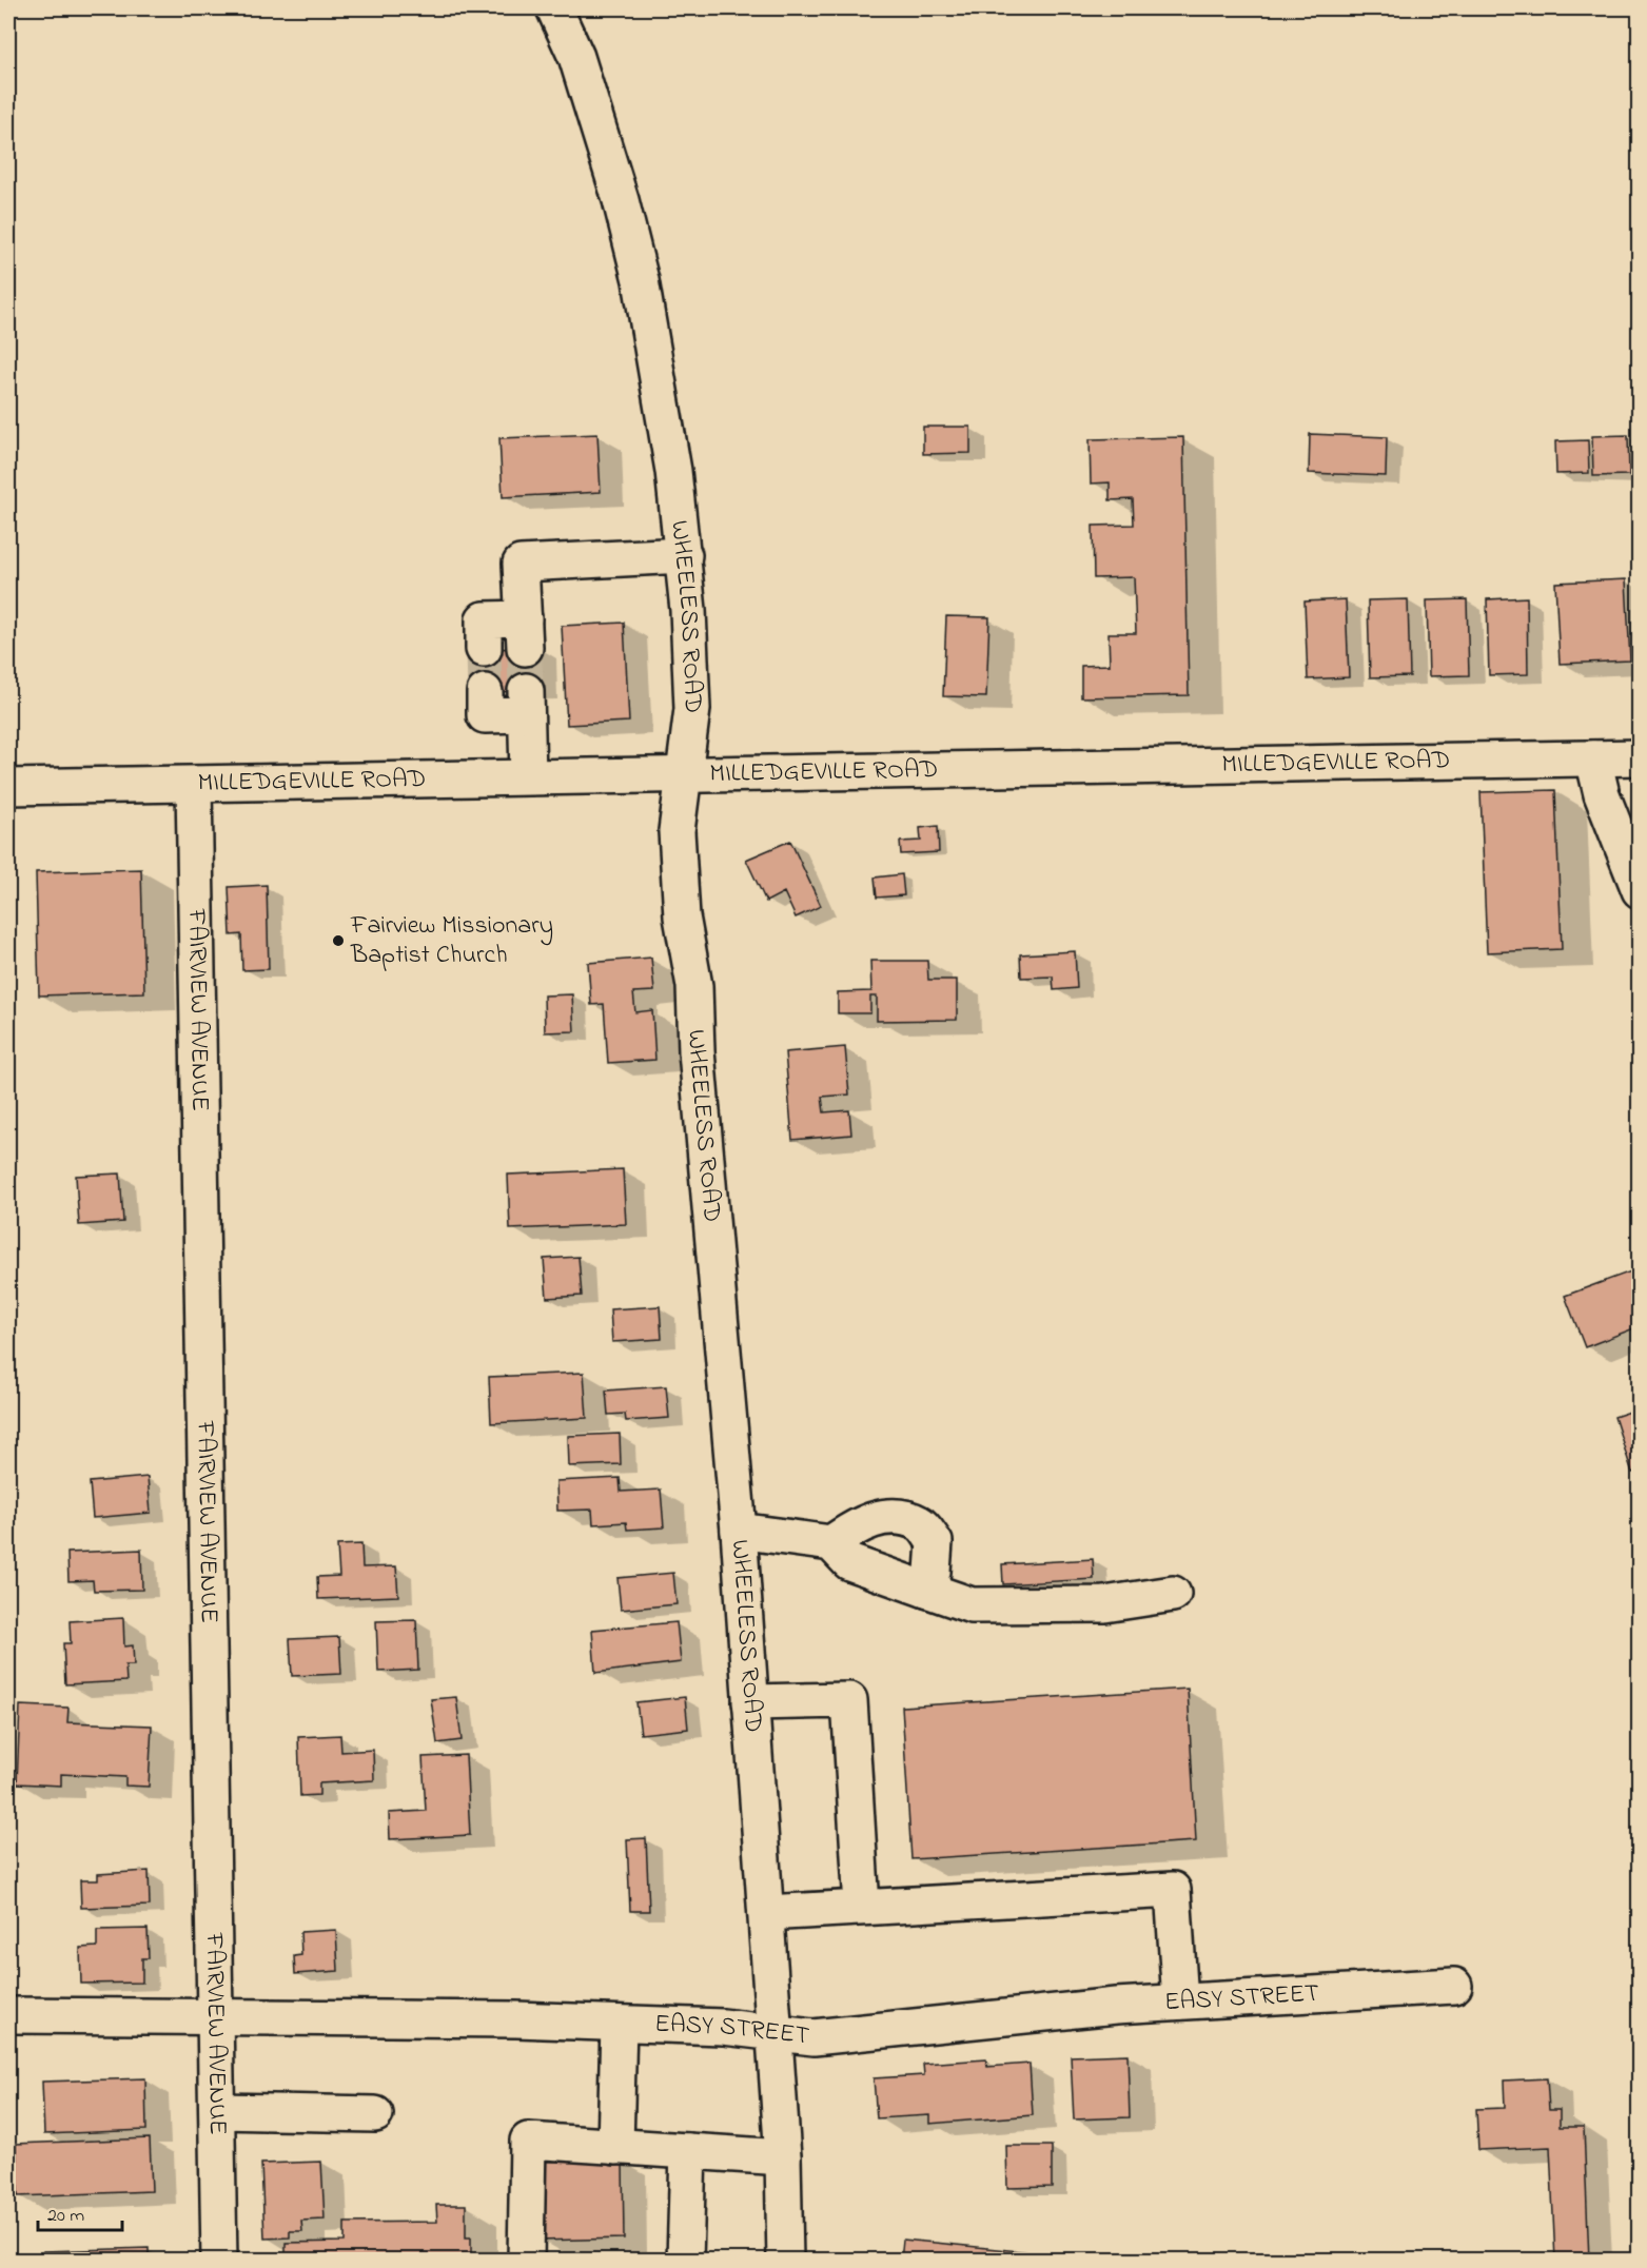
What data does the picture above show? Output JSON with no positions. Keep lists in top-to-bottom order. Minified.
{"streets":{"street":["WHEELESS ROAD","MILLEDGEVILLE ROAD","FAIRVIEW AVENUE","EASY STREET"]},"crossings":[["WHEELESS ROAD","MILLEDGEVILLE ROAD"],["WHEELESS ROAD","EASY STREET"],["MILLEDGEVILLE ROAD","FAIRVIEW AVENUE"],["FAIRVIEW AVENUE","EASY STREET"]],"places":["Fairview Missionary Baptist Church"],"scale_bar":"20 m"}
